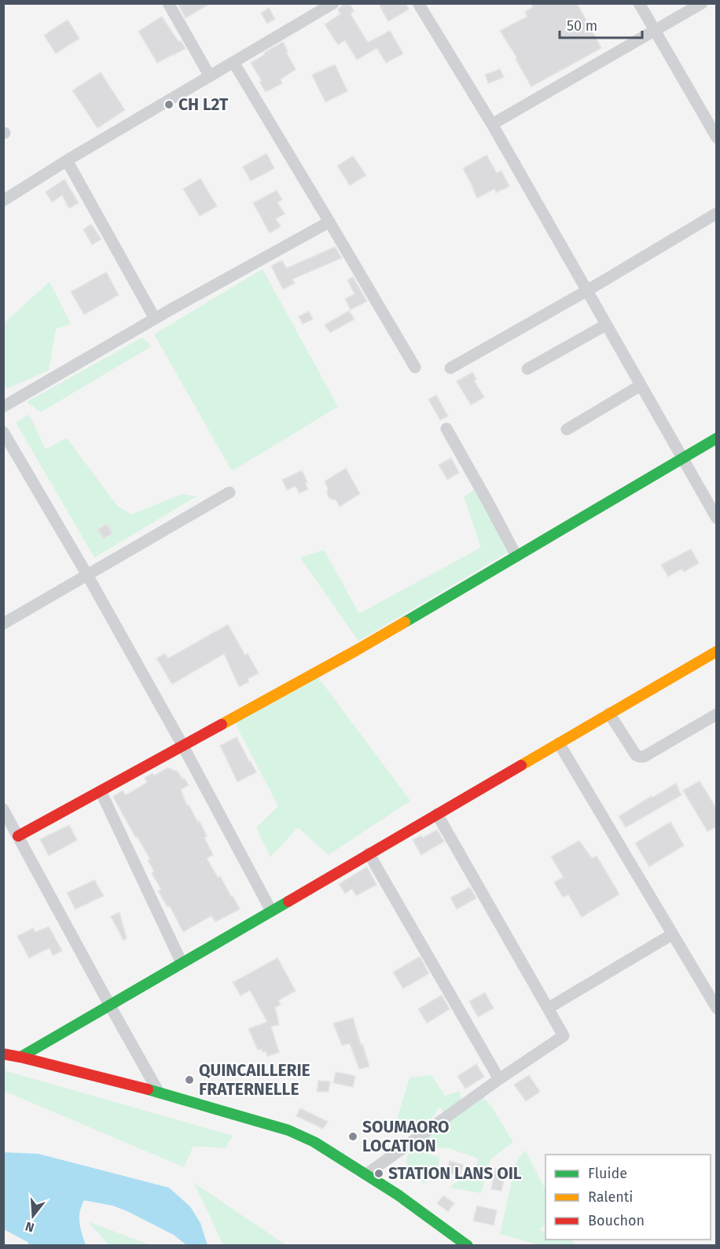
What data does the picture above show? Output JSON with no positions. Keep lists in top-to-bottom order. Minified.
{"places":["CH L2T","QUINCAILLERIE FRATERNELLE","SOUMAORO LOCATION","STATION LANS OIL"],"legend":["Fluide","Ralenti","Bouchon"],"scale_bar":"50 m","north":"bottom"}
